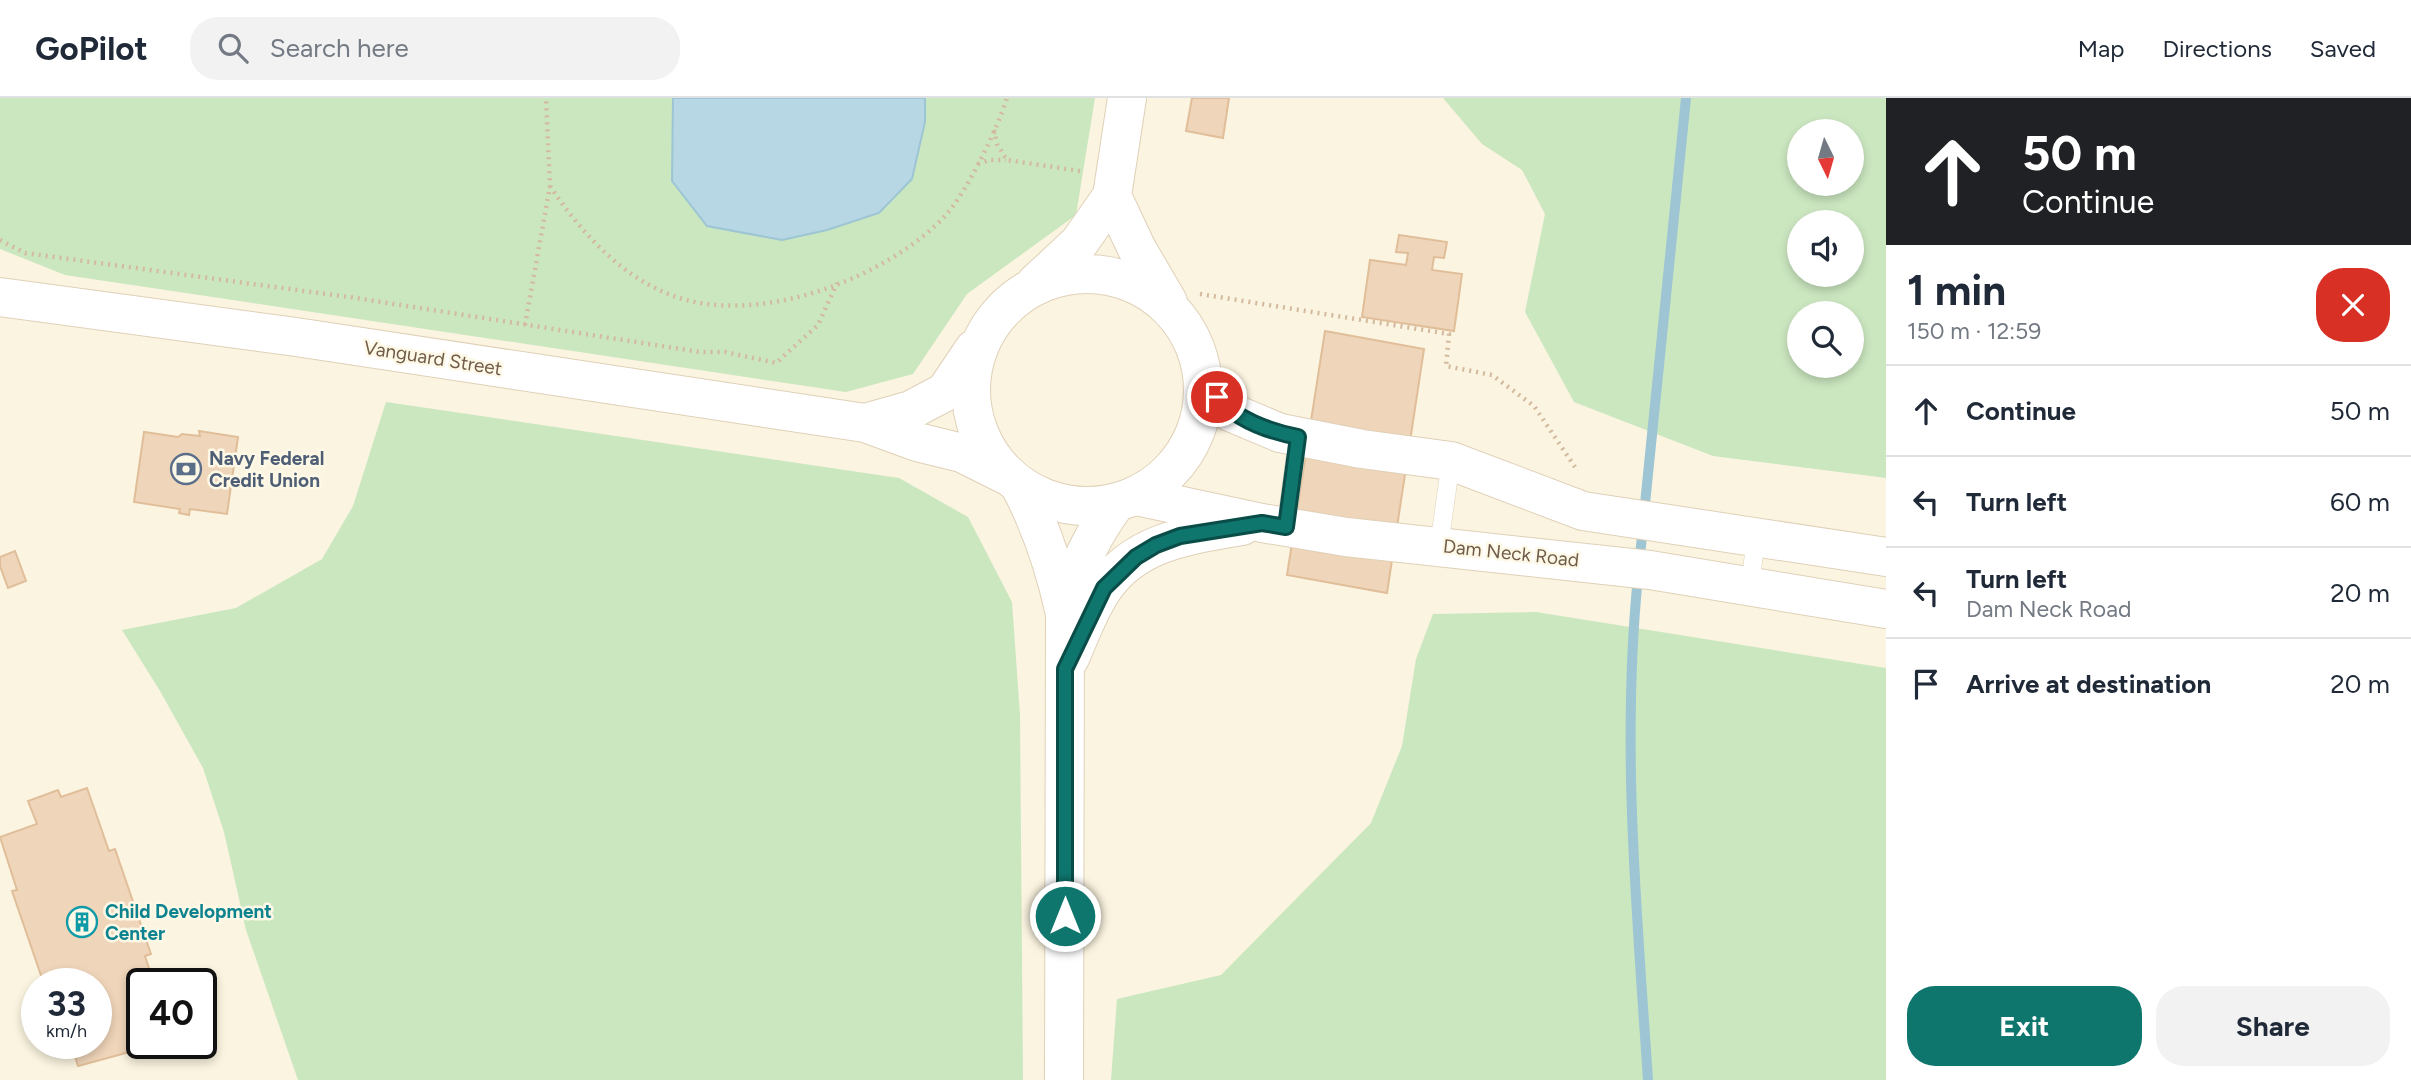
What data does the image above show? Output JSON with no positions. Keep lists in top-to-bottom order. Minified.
{"streets":{"main road":["Vanguard Street","Dam Neck Road"]},"crossings":[["Vanguard Street","Dam Neck Road"]],"places":{"bank":["Navy Federal Credit Union"],"building":["Child Development Center"]},"north":"bottom","page":{"header":"GoPilot","search":"Search here","nav":["Map","Directions","Saved"],"turn":["50 m","Continue"],"heading":["1 min","150 m · 12:59"],"list":[{"name":"Continue","value":"50 m"},{"name":"Turn left","value":"60 m"},{"name":"Turn left","note":"Dam Neck Road","value":"20 m"},{"name":"Arrive at destination","value":"20 m"}],"speed":"33 km/h","limit":"40","buttons":["Exit","Share"]}}
